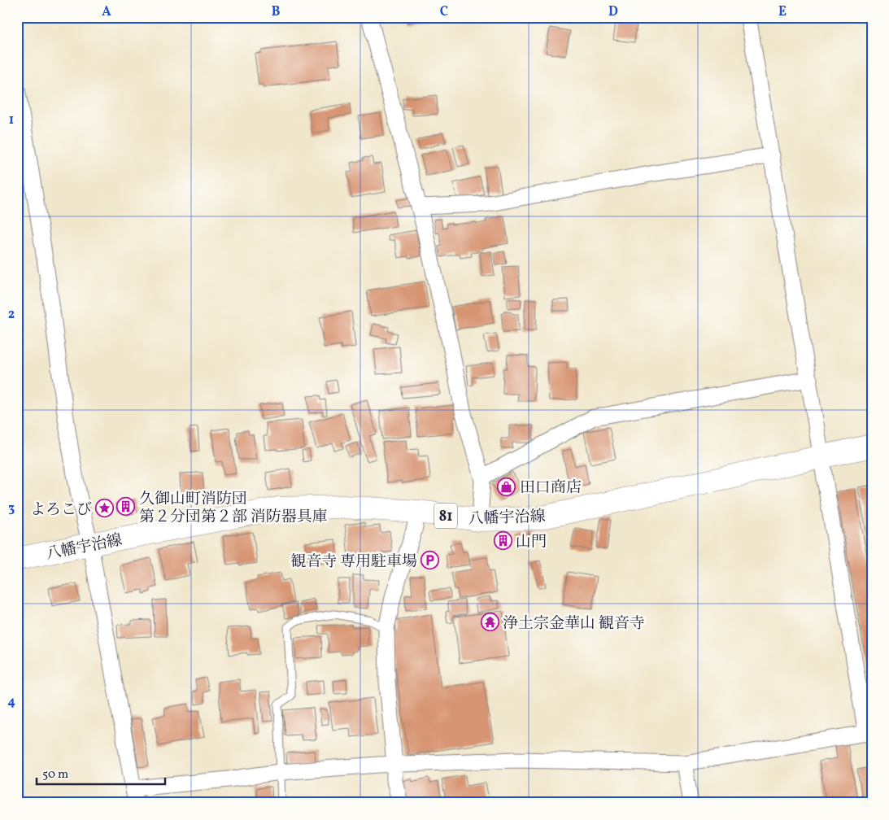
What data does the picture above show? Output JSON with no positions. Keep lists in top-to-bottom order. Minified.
{"streets":{"main road":["81","八幡宇治線"]},"places":{"shop":["田口商店"],"building":["久御山町消防団 第２分団第２部 消防器具庫","山門"],"place":["よろこび"],"parking":["観音寺 専用駐車場"],"temple":["浄土宗金華山 観音寺"]},"scale_bar":"50 m","grid":{"columns":["A","B","C","D","E"],"rows":["1","2","3","4"]}}
